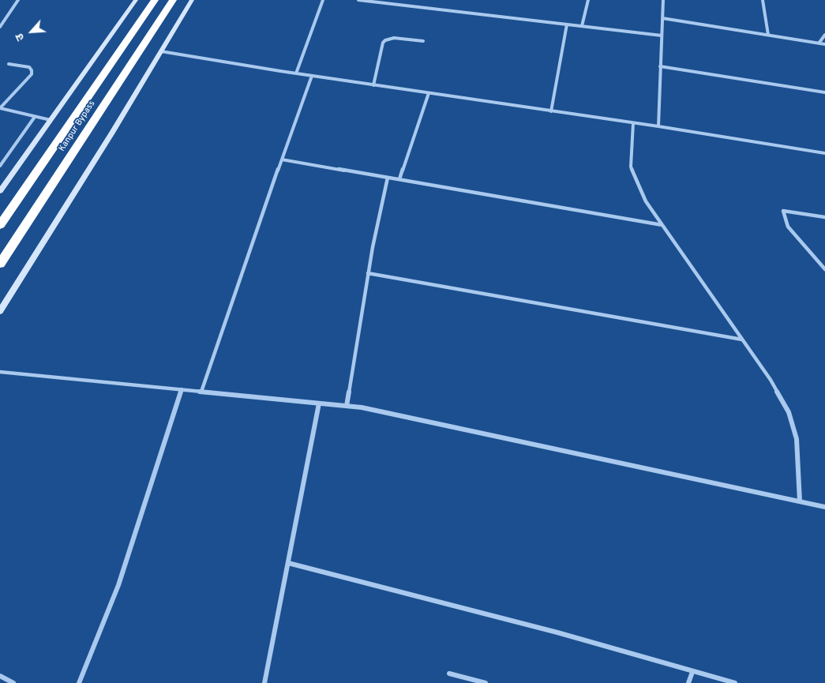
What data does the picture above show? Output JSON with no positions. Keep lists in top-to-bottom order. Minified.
{"streets":{"highway":["Kanpur Bypass"]},"north":"bottom left"}
